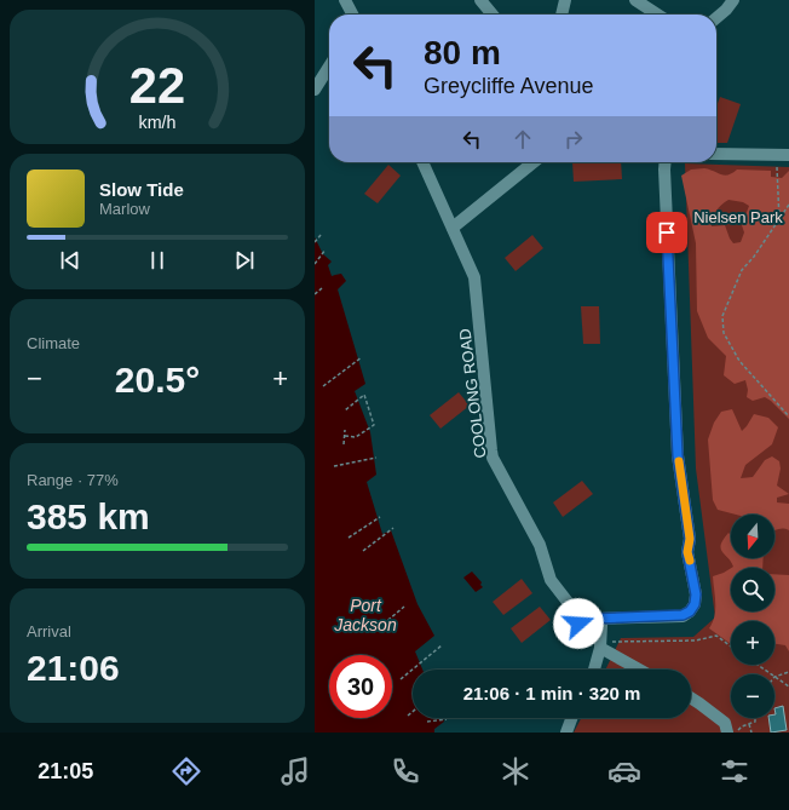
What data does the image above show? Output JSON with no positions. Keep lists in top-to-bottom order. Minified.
{"streets":{"street":["COOLONG ROAD"]},"water":["Port Jackson"],"parks":["Nielsen Park"],"north":"bottom","page":{"turn":["80 m","Greycliffe Avenue"],"song":["Slow Tide","Marlow"],"tile":["Climate",["Range · 77%","385 km"],["Arrival","21:06"]],"heat":["−","20.5°","+"],"map_buttons":["+","−"],"limit":"30","trip":"21:06 · 1 min · 320 m","tabs":"21:05","gauge":["22","km/h"]}}
